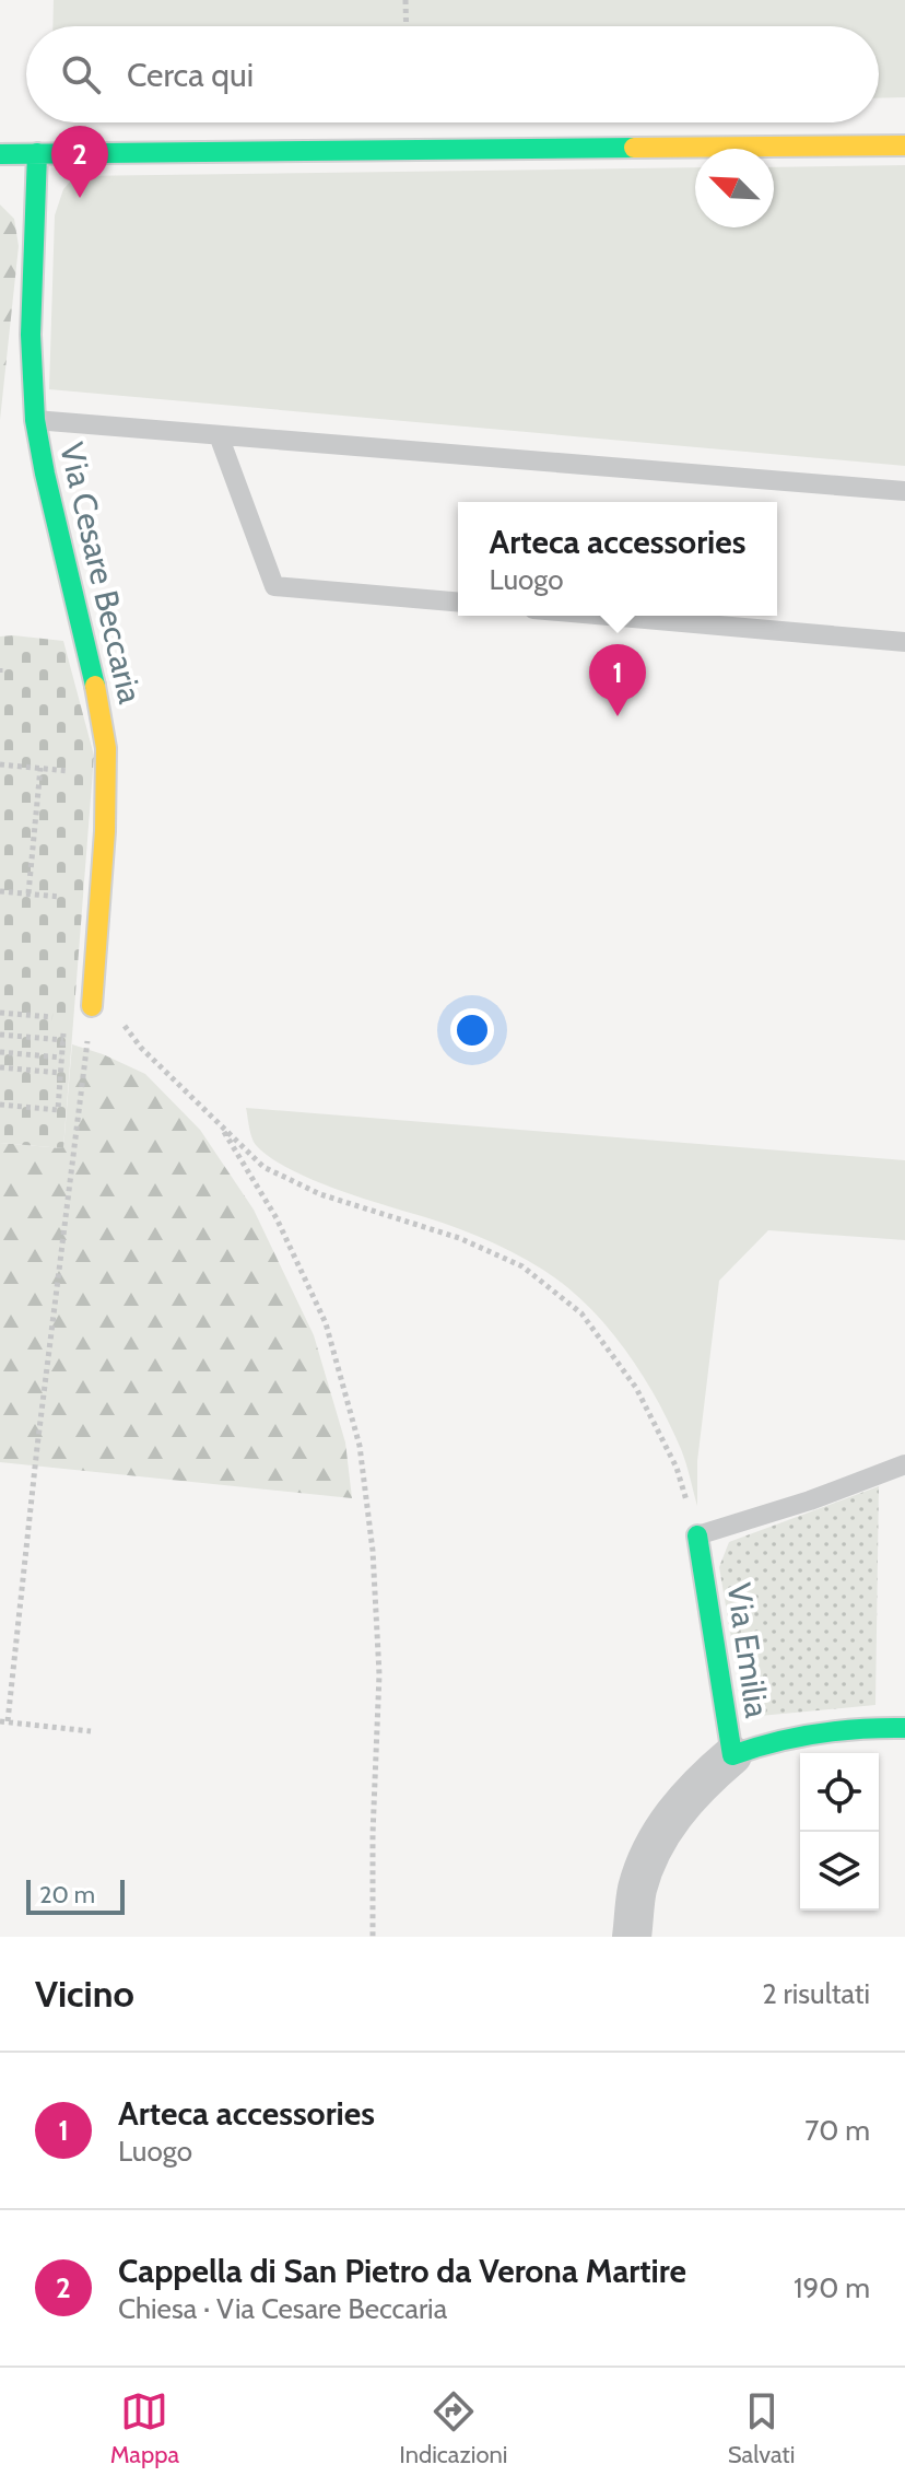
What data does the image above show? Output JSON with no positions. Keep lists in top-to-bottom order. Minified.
{"streets":{"street":["Via Cesare Beccaria","Via Emilia"]},"scale_bar":"20 m","north":"top left","page":{"search":"Cerca qui","pins":["2","1"],"popup":["Arteca accessories","Luogo"],"scale":"20 m","heading":["Vicino","2 risultati"],"list":[{"mark":"1","name":"Arteca accessories","note":"Luogo","value":"70 m"},{"mark":"2","name":"Cappella di San Pietro da Verona Martire","note":"Chiesa · Via Cesare Beccaria","value":"190 m"}],"nav":["Mappa","Indicazioni","Salvati"]}}
